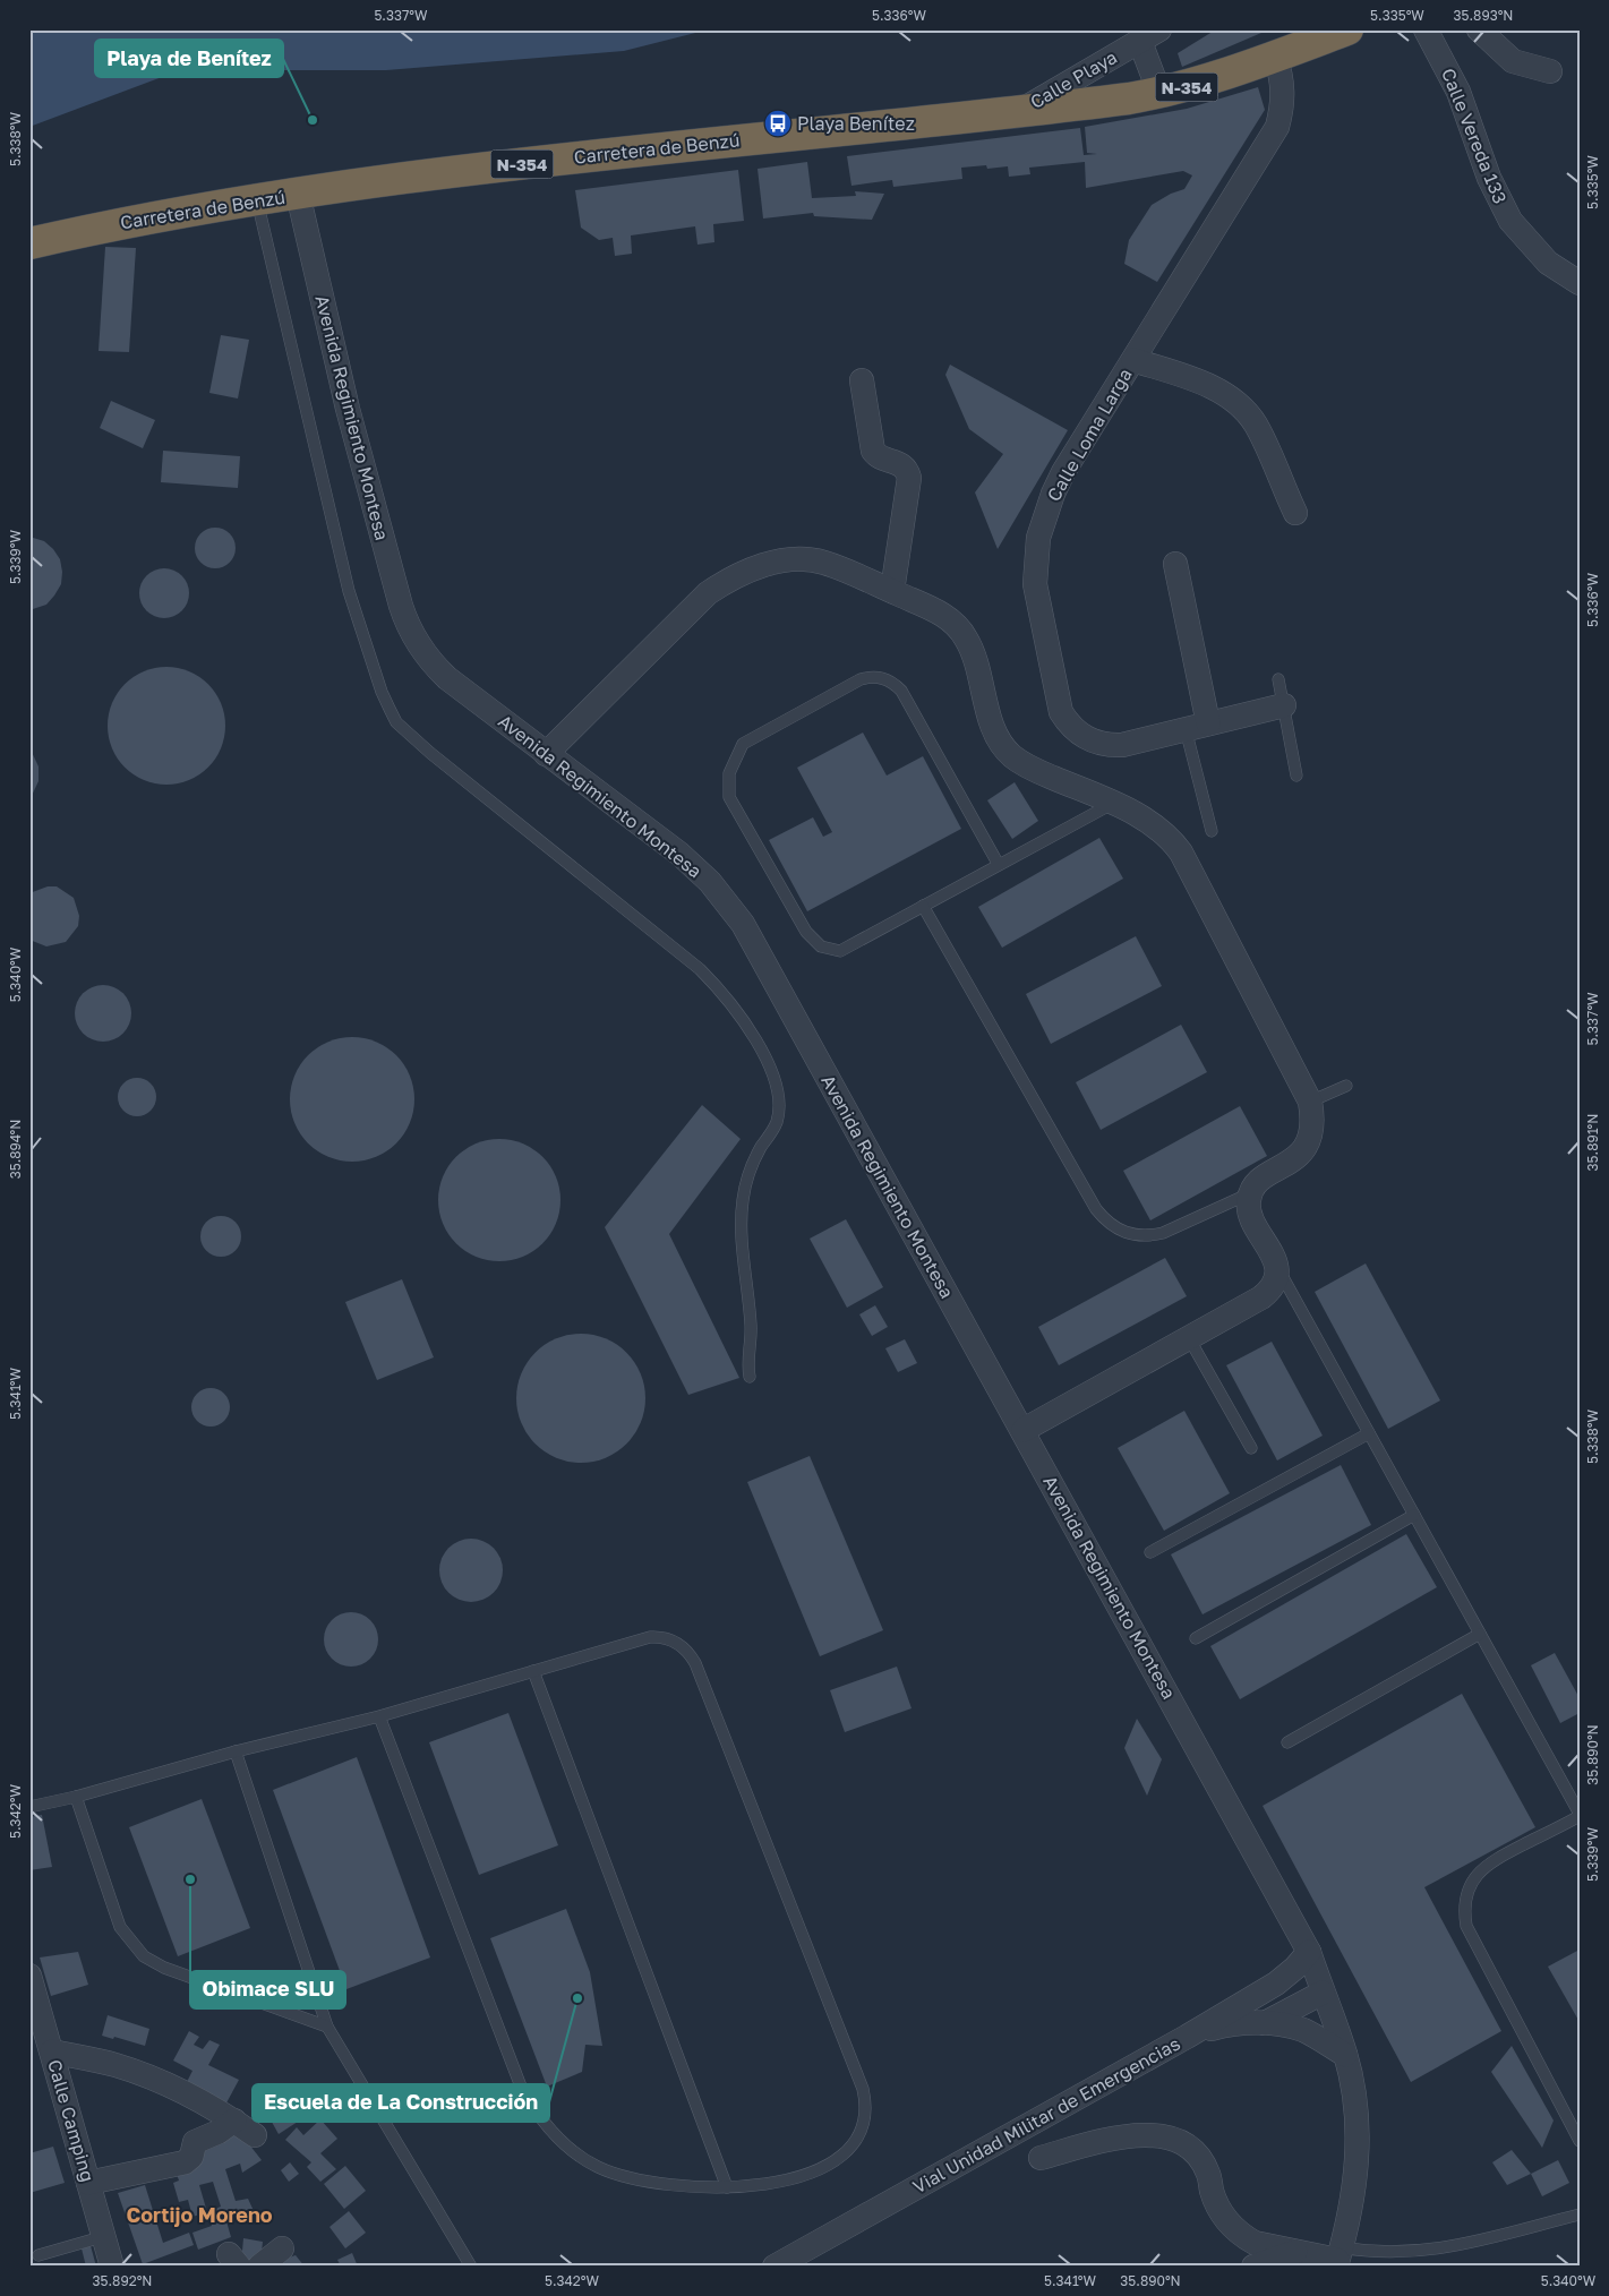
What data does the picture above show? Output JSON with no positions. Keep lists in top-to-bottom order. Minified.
{"streets":{"highway":["N-354","Carretera de Benzú"],"street":["Calle Playa","Calle Vereda 133","Avenida Regimiento Montesa","Calle Loma Larga","Vial Unidad Militar de Emergencias","Calle Camping"]},"crossings":[["Calle Playa","N-354"],["Calle Playa","Carretera de Benzú"],["N-354","Carretera de Benzú"],["N-354","Calle Loma Larga"],["Carretera de Benzú","Avenida Regimiento Montesa"],["Avenida Regimiento Montesa","Vial Unidad Militar de Emergencias"]],"districts":["Cortijo Moreno"],"places":{"other":["Playa de Benítez","Obimace SLU","Escuela de La Construcción"],"bus stop":["Playa Benítez"]},"coordinates":["5.337°W","5.336°W","5.335°W","35.893°N","5.338°W","5.339°W","5.340°W","35.891°N","35.894°N","5.341°W","35.890°N","5.342°W","35.892°N"]}
